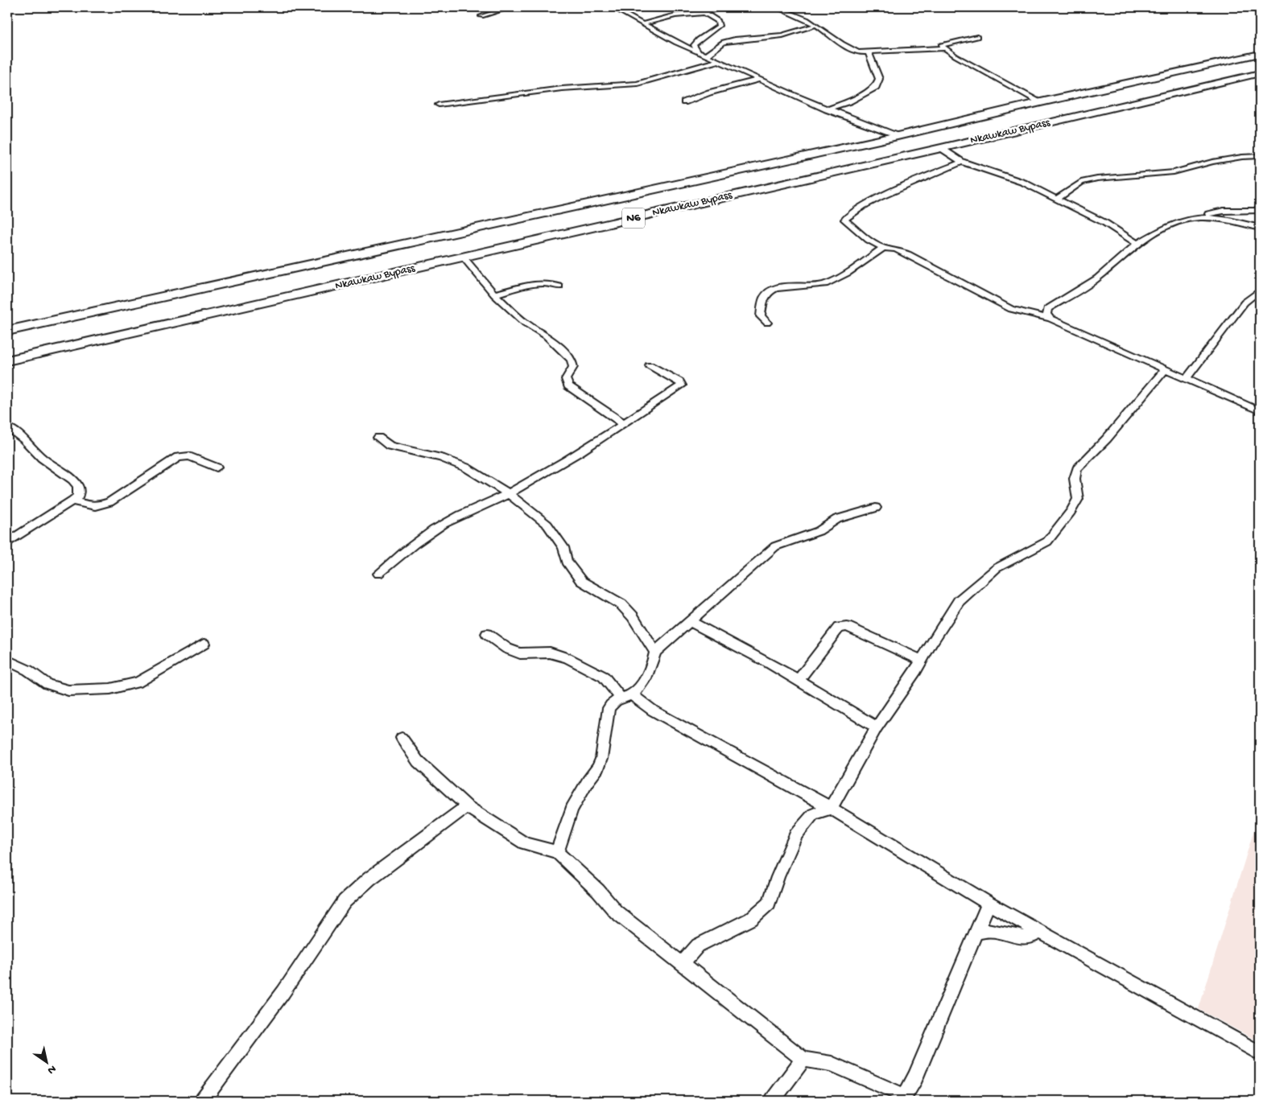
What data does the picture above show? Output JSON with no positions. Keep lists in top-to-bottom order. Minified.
{"streets":{"highway":["Nkawkaw Bypass","N6"]},"north":"bottom right"}
